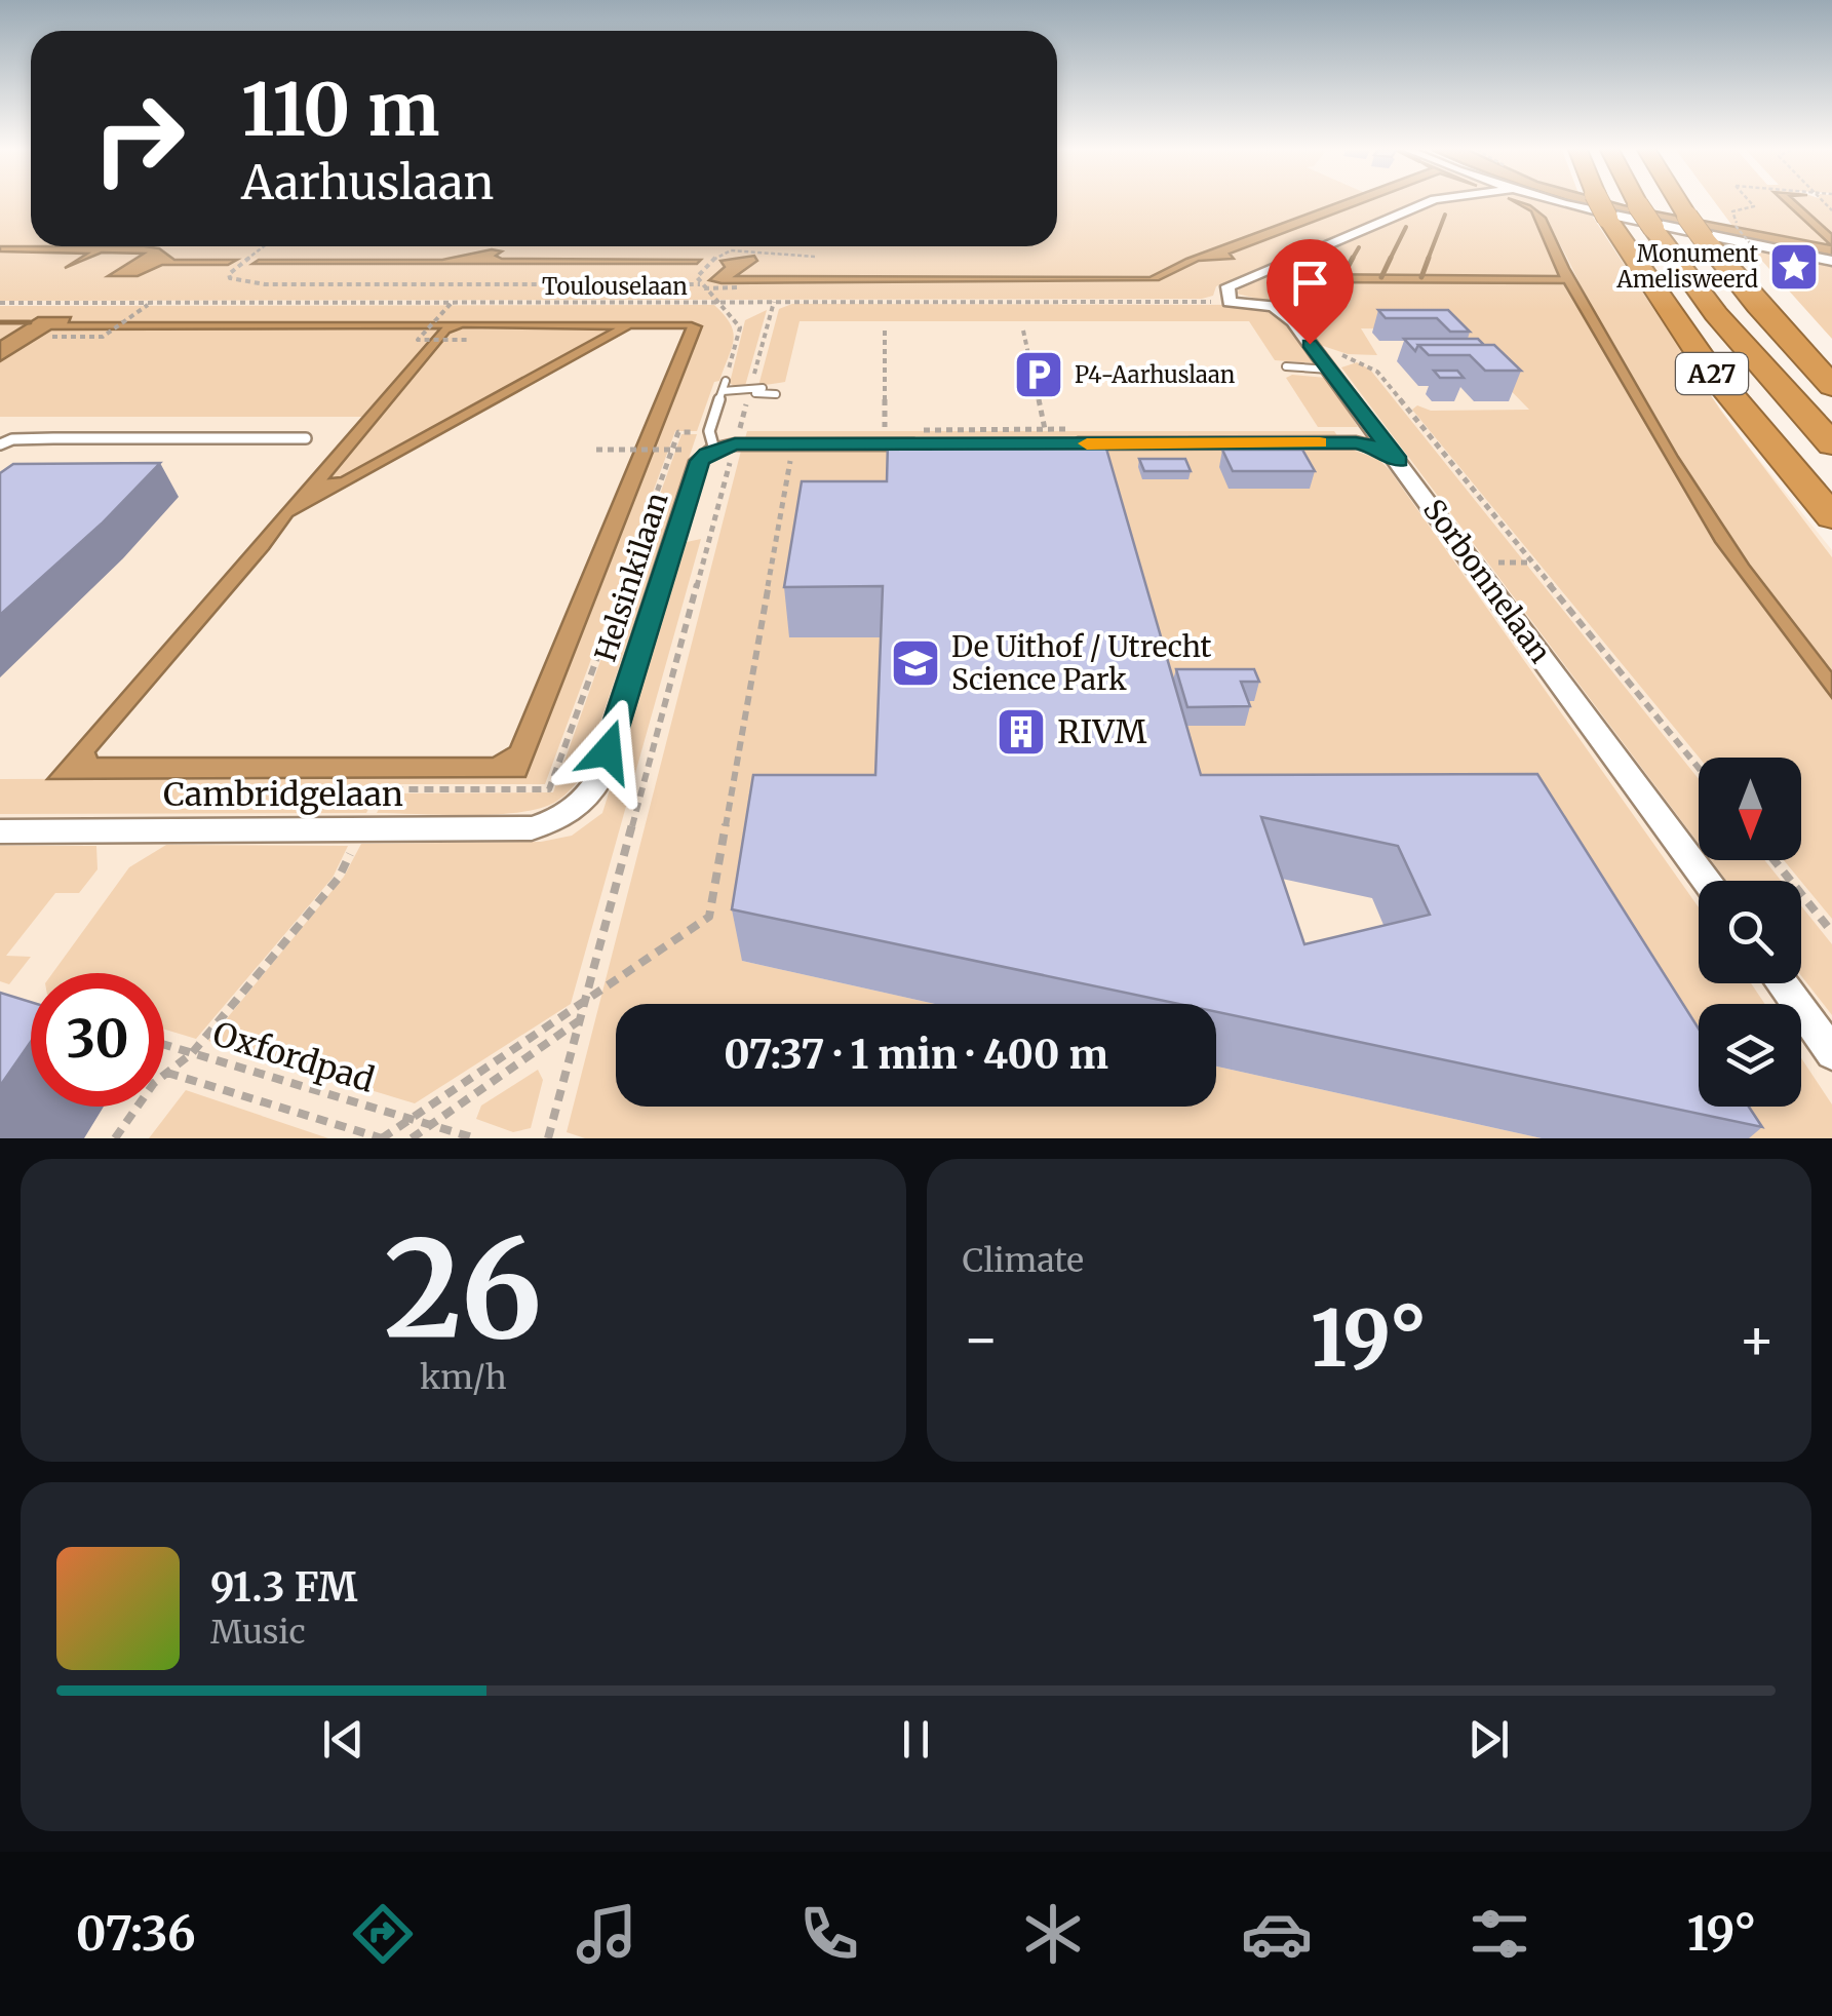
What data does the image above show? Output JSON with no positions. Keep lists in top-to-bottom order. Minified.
{"streets":{"highway":["A27"],"street":["Helsinkilaan","Sorbonnelaan","Cambridgelaan"],"path":["Toulouselaan","Oxfordpad"]},"crossings":[["Toulouselaan","Sorbonnelaan"],["Helsinkilaan","Cambridgelaan"]],"places":{"place":["Monument Amelisweerd"],"parking":["P4-Aarhuslaan"],"school or university":["De Uithof / Utrecht Science Park"],"building":["RIVM"]},"north":"bottom","page":{"turn":["110 m","Aarhuslaan"],"limit":"30","trip":"07:37 · 1 min · 400 m","tile":[["26","km/h"],"Climate"],"heat":["−","19°","+"],"song":["91.3 FM","Music"],"tabs":["07:36","19°"]}}
